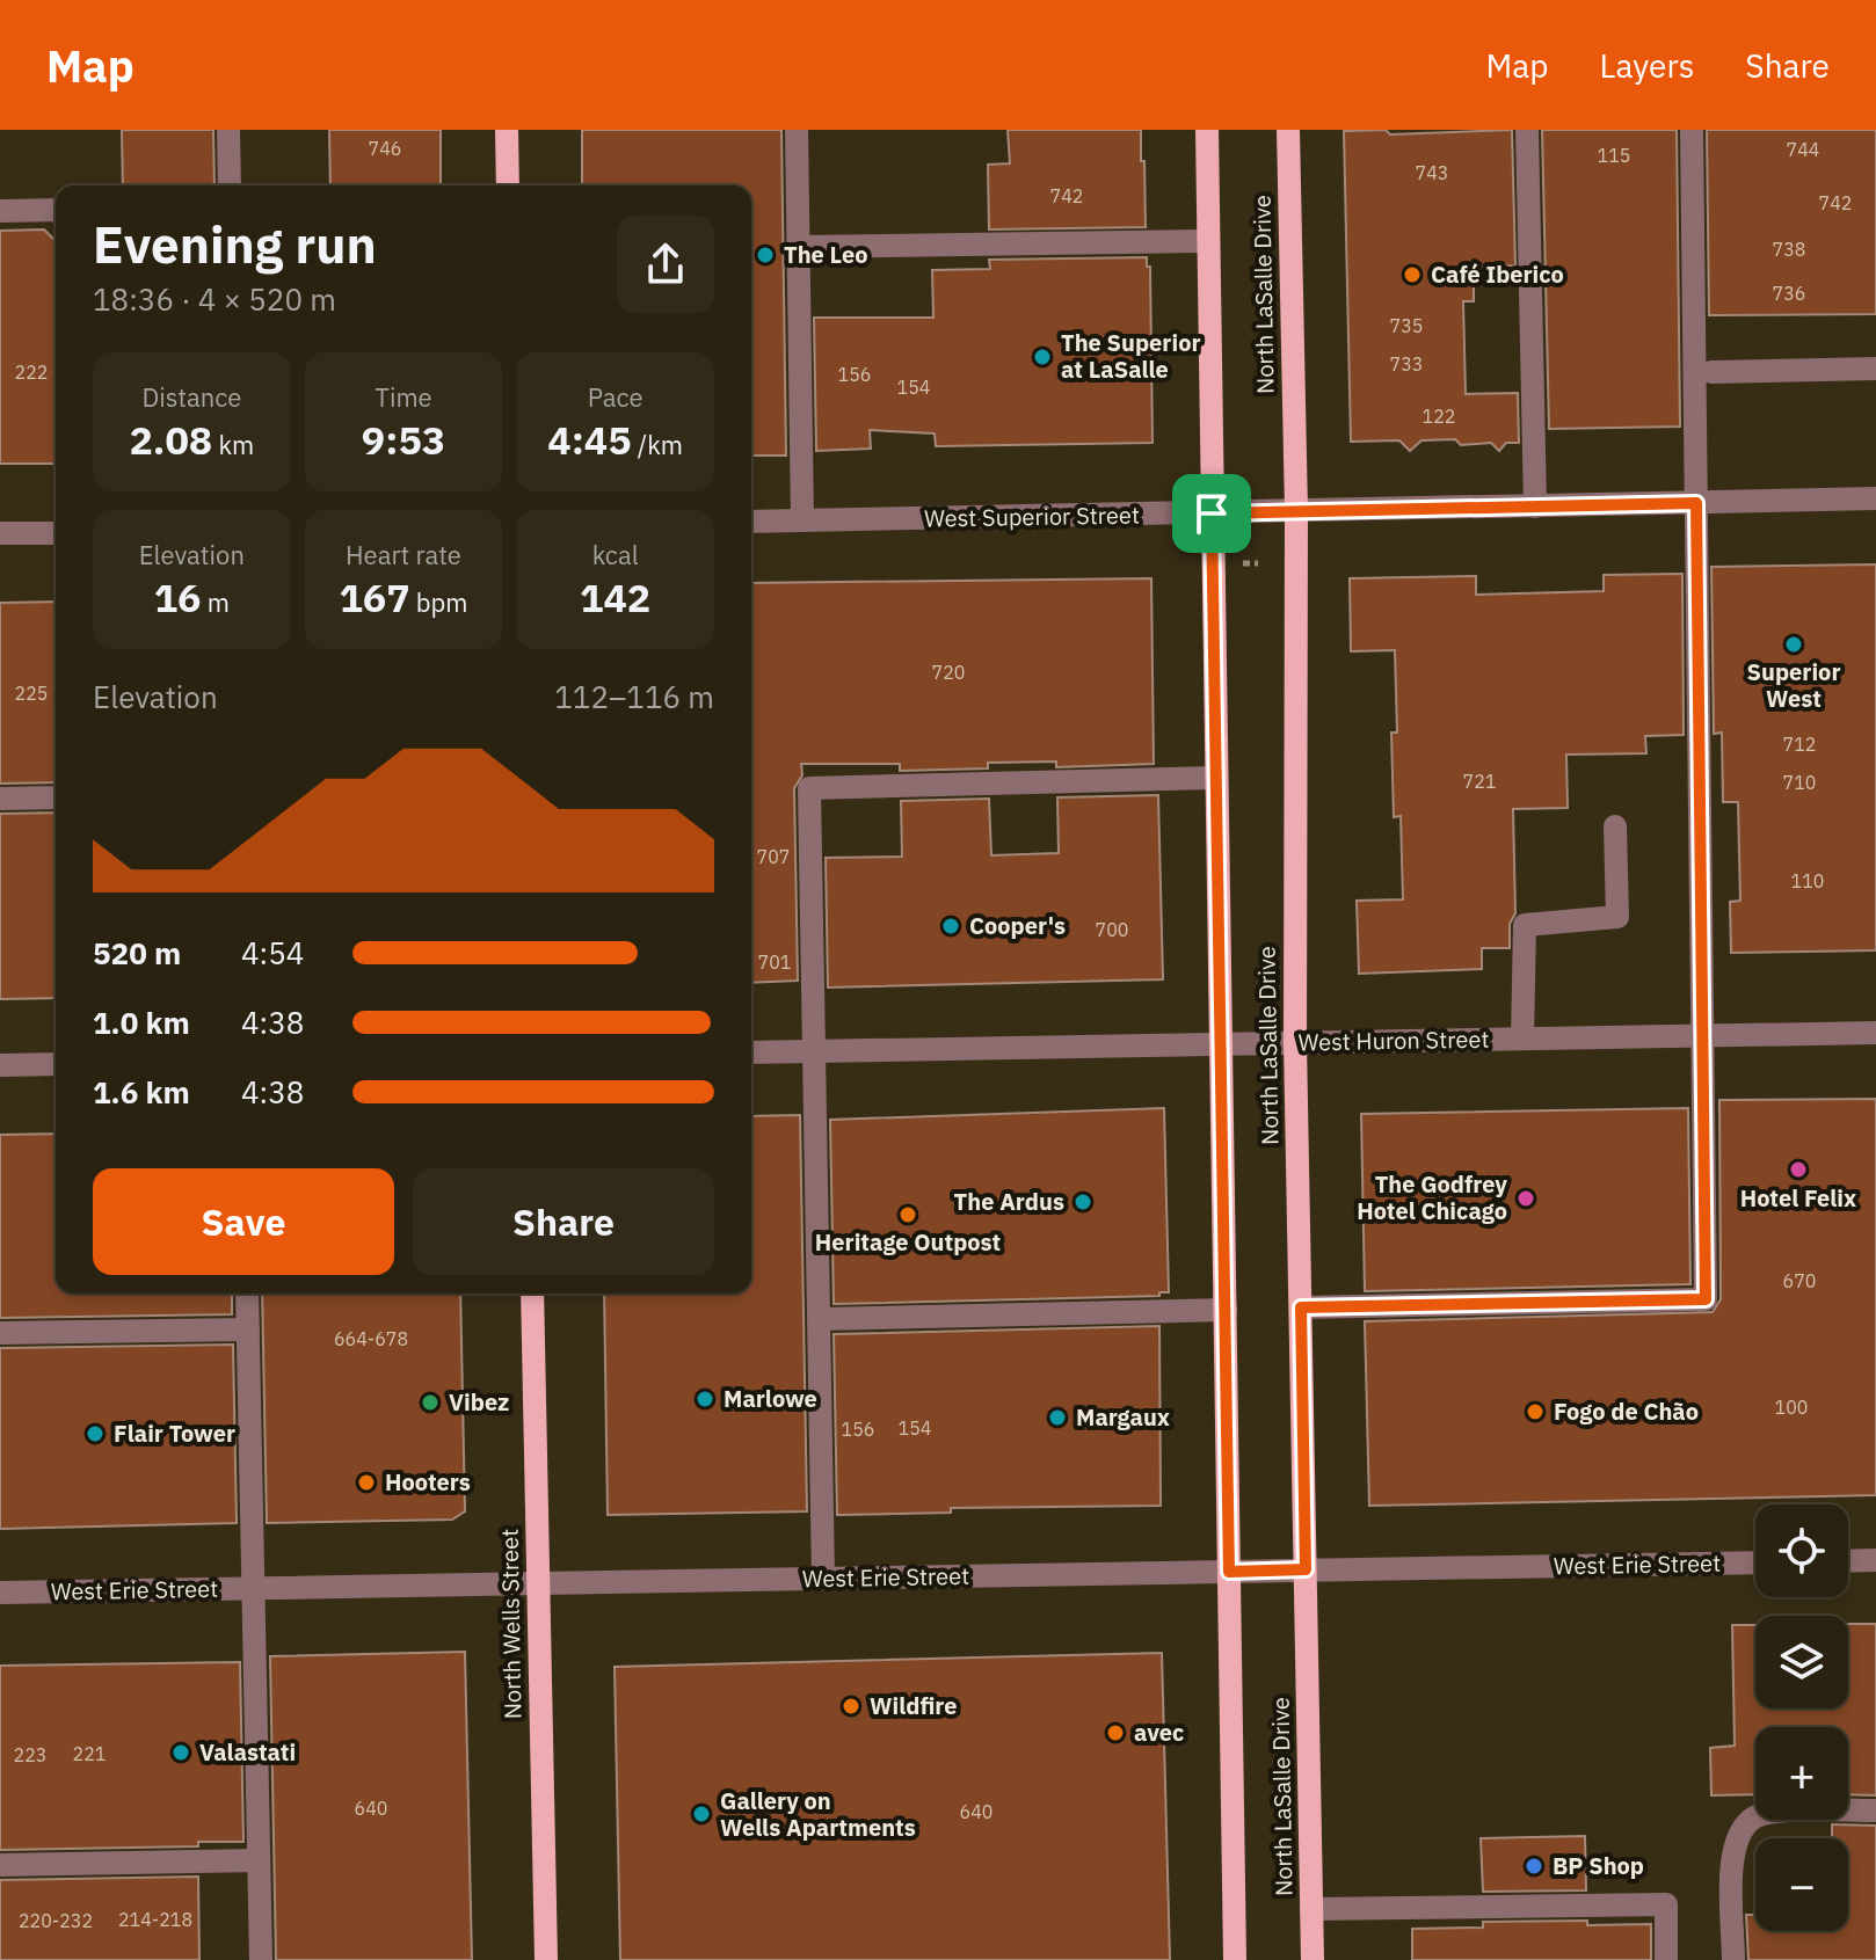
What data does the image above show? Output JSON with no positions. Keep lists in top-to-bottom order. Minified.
{"streets":{"main road":["North LaSalle Drive","North Wells Street"],"street":["West Superior Street","West Huron Street","West Erie Street"]},"crossings":[["North LaSalle Drive","West Superior Street"],["North LaSalle Drive","West Huron Street"],["North LaSalle Drive","West Erie Street"],["West Erie Street","North Wells Street"]],"places":["The Leo","Café Iberico","The Superior at LaSalle","Superior West","Cooper's","Hotel Felix","The Godfrey Hotel Chicago","The Ardus","Heritage Outpost","Marlowe","Vibez","Fogo de Chão","Margaux","Flair Tower","Hooters","Wildfire","avec","Valastati","Gallery on Wells Apartments","BP Shop"],"house_numbers":["746","744","115","743","742","742","738","736","735","733","222","156","154","122","720","225","712","721","710","707","110","700","701","670","664-678","100","154","156","221","223","640","640","214-218","220-232"],"page":{"header":"Map","nav":["Map","Layers","Share"],"heading":["Evening run","18:36 · 4 × 520 m"],"stats":[["Distance","2.08 km"],["Time","9:53"],["Pace","4:45 /km"],["Elevation","16 m"],["Heart rate","167 bpm"],["kcal","142"]],"chart":["Elevation","112–116 m"],"list":[{"name":"520 m","note":"4:54"},{"name":"1.0 km","note":"4:38"},{"name":"1.6 km","note":"4:38"}],"buttons":["Save","Share"],"map_buttons":["+","−"]}}
